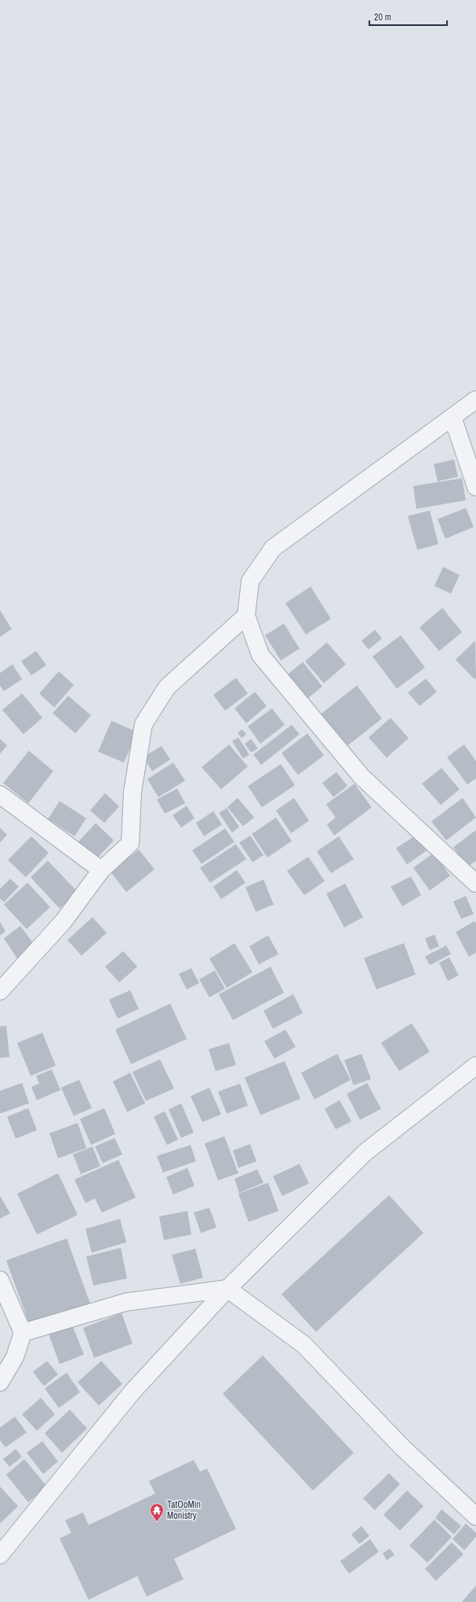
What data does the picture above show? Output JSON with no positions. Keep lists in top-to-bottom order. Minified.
{"places":{"temple":["TatOoMin Monistry"]},"scale_bar":"20 m"}
